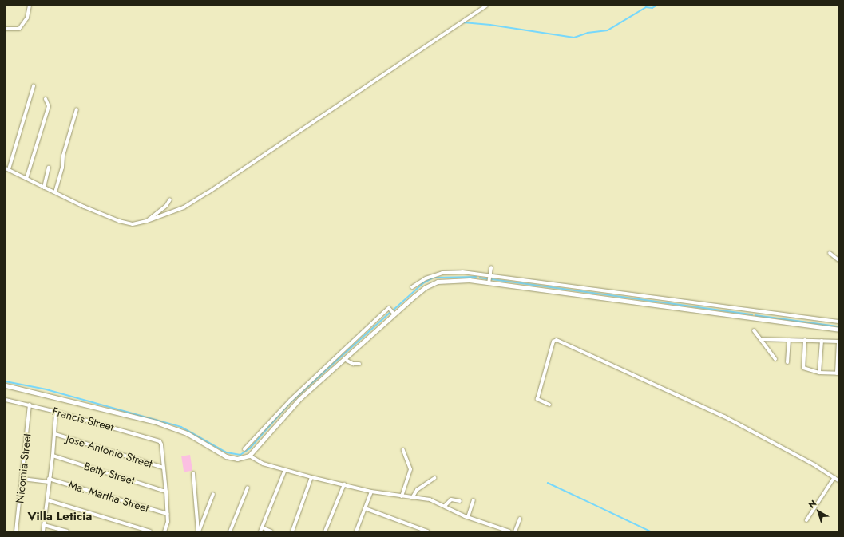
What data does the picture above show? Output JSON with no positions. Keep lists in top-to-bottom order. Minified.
{"streets":{"street":["Francis Street","Jose Antonio Street","Nicomia Street","Betty Street","Ma. Martha Street"]},"crossings":[["Francis Street","Jose Antonio Street"],["Francis Street","Nicomia Street"],["Nicomia Street","Ma. Martha Street"]],"districts":["Villa Leticia"],"north":"top left"}
